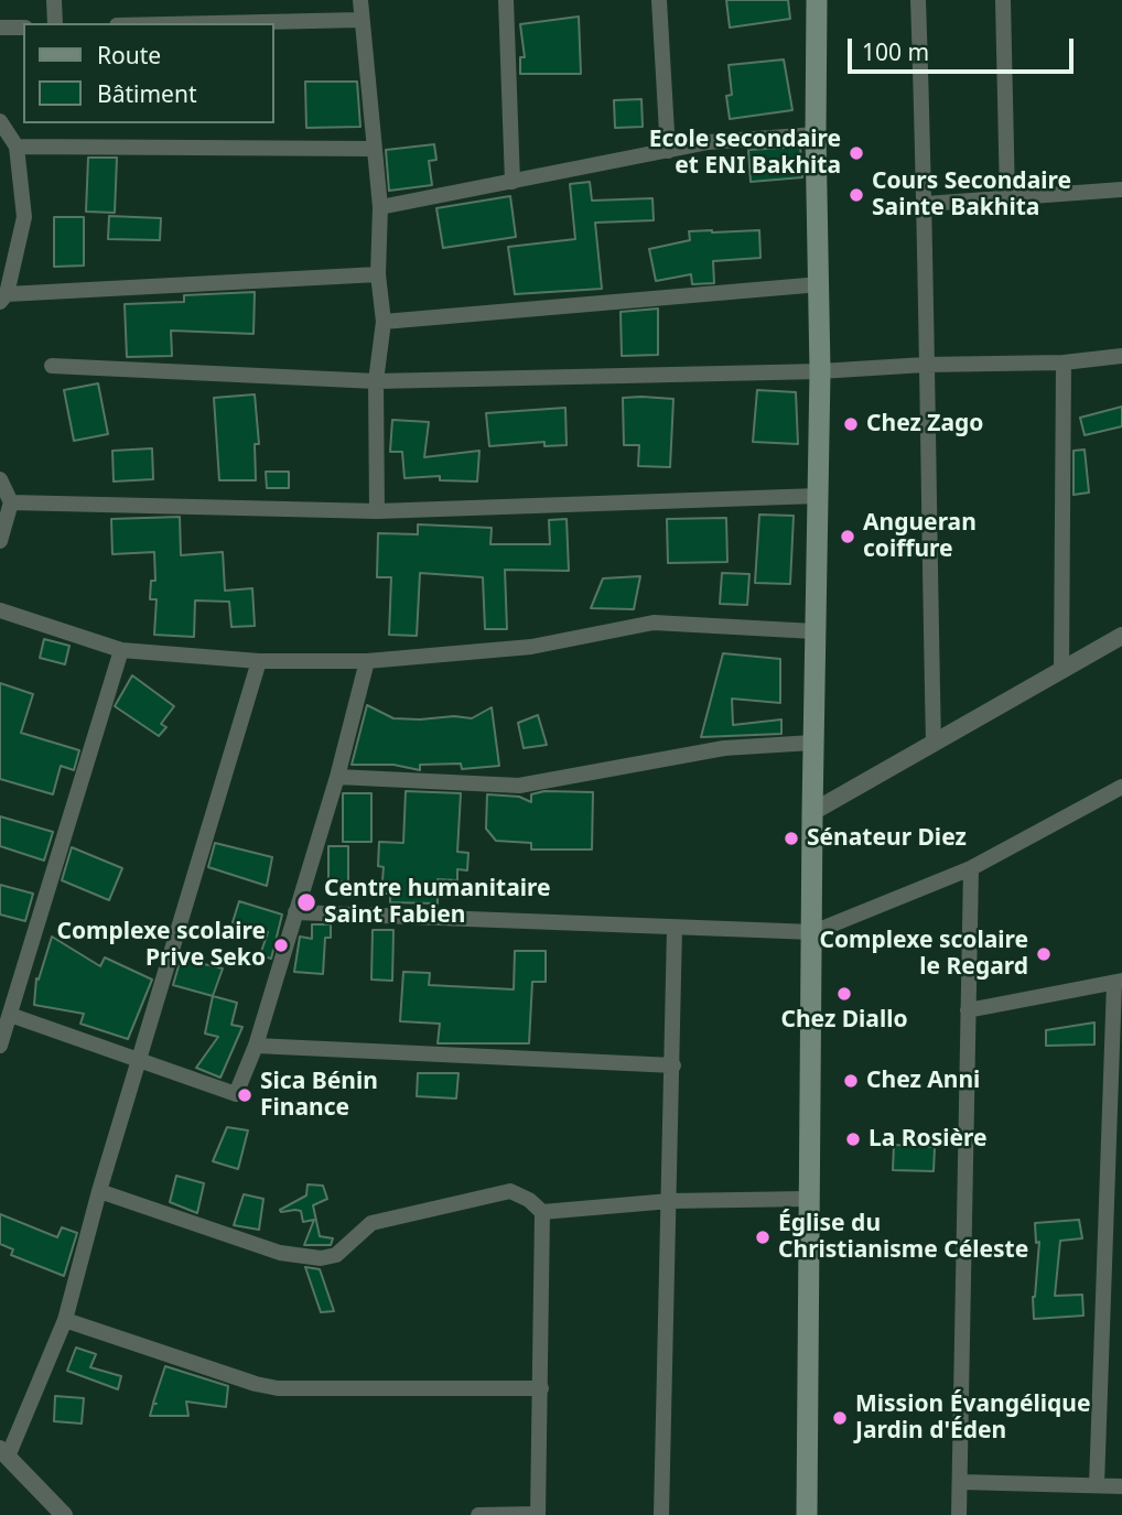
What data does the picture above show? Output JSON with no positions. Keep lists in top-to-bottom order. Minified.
{"places":["Ecole secondaire et ENI Bakhita","Cours Secondaire Sainte Bakhita","Chez Zago","Angueran coiffure","Sénateur Diez","Centre humanitaire Saint Fabien","Complexe scolaire Prive Seko","Complexe scolaire le Regard","Chez Diallo","Chez Anni","Sica Bénin Finance","La Rosière","Église du Christianisme Céleste","Mission Évangélique Jardin d'Éden"],"legend":["Route","Bâtiment"],"scale_bar":"100 m"}
